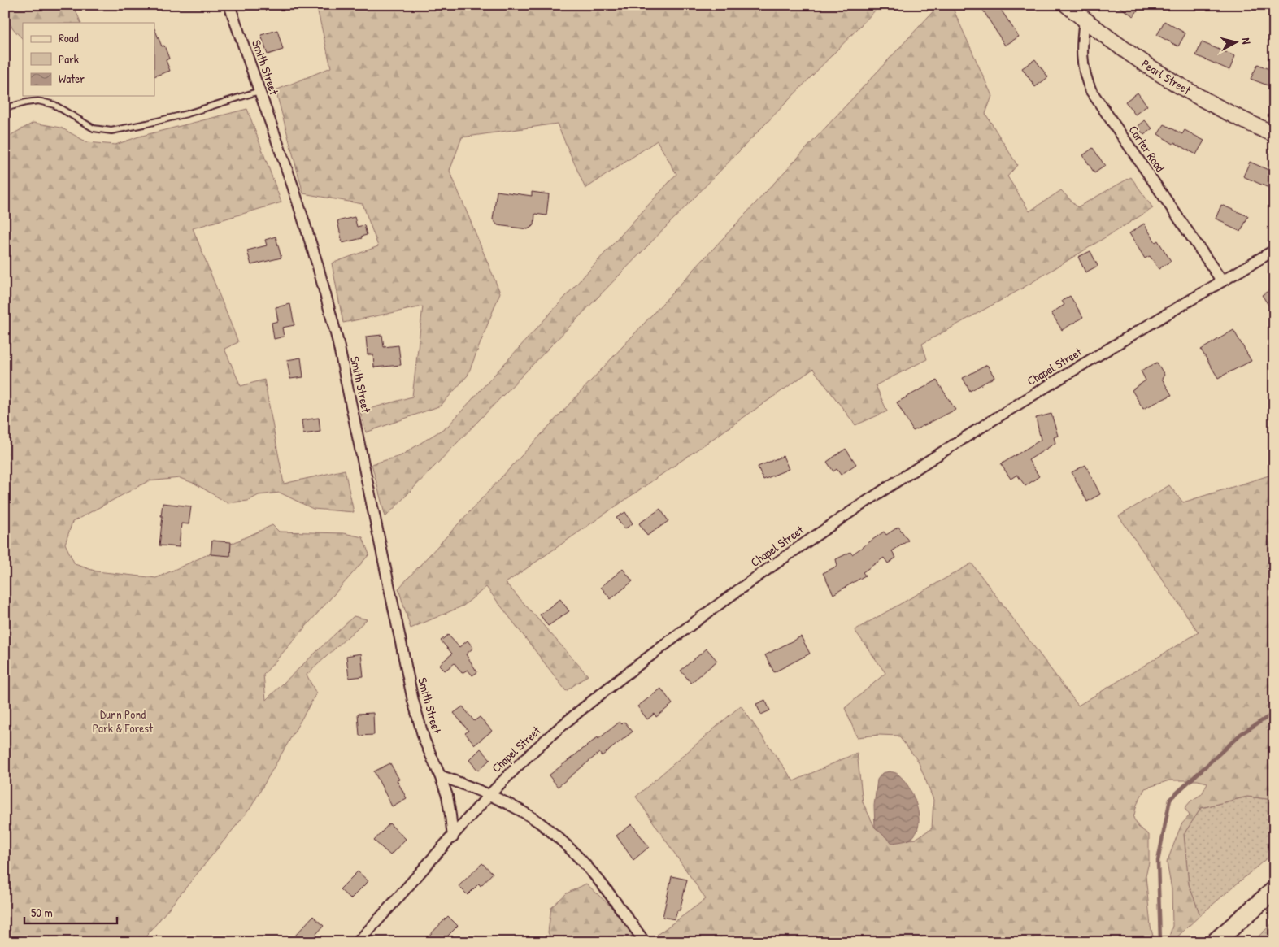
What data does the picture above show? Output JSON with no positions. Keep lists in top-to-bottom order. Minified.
{"streets":{"main road":["Pearl Street"],"street":["Smith Street","Carter Road","Chapel Street"]},"crossings":[["Smith Street","Chapel Street"],["Pearl Street","Carter Road"],["Carter Road","Chapel Street"]],"parks":["Dunn Pond Park & Forest"],"legend":["Road","Park","Water"],"scale_bar":"50 m","north":"right"}
